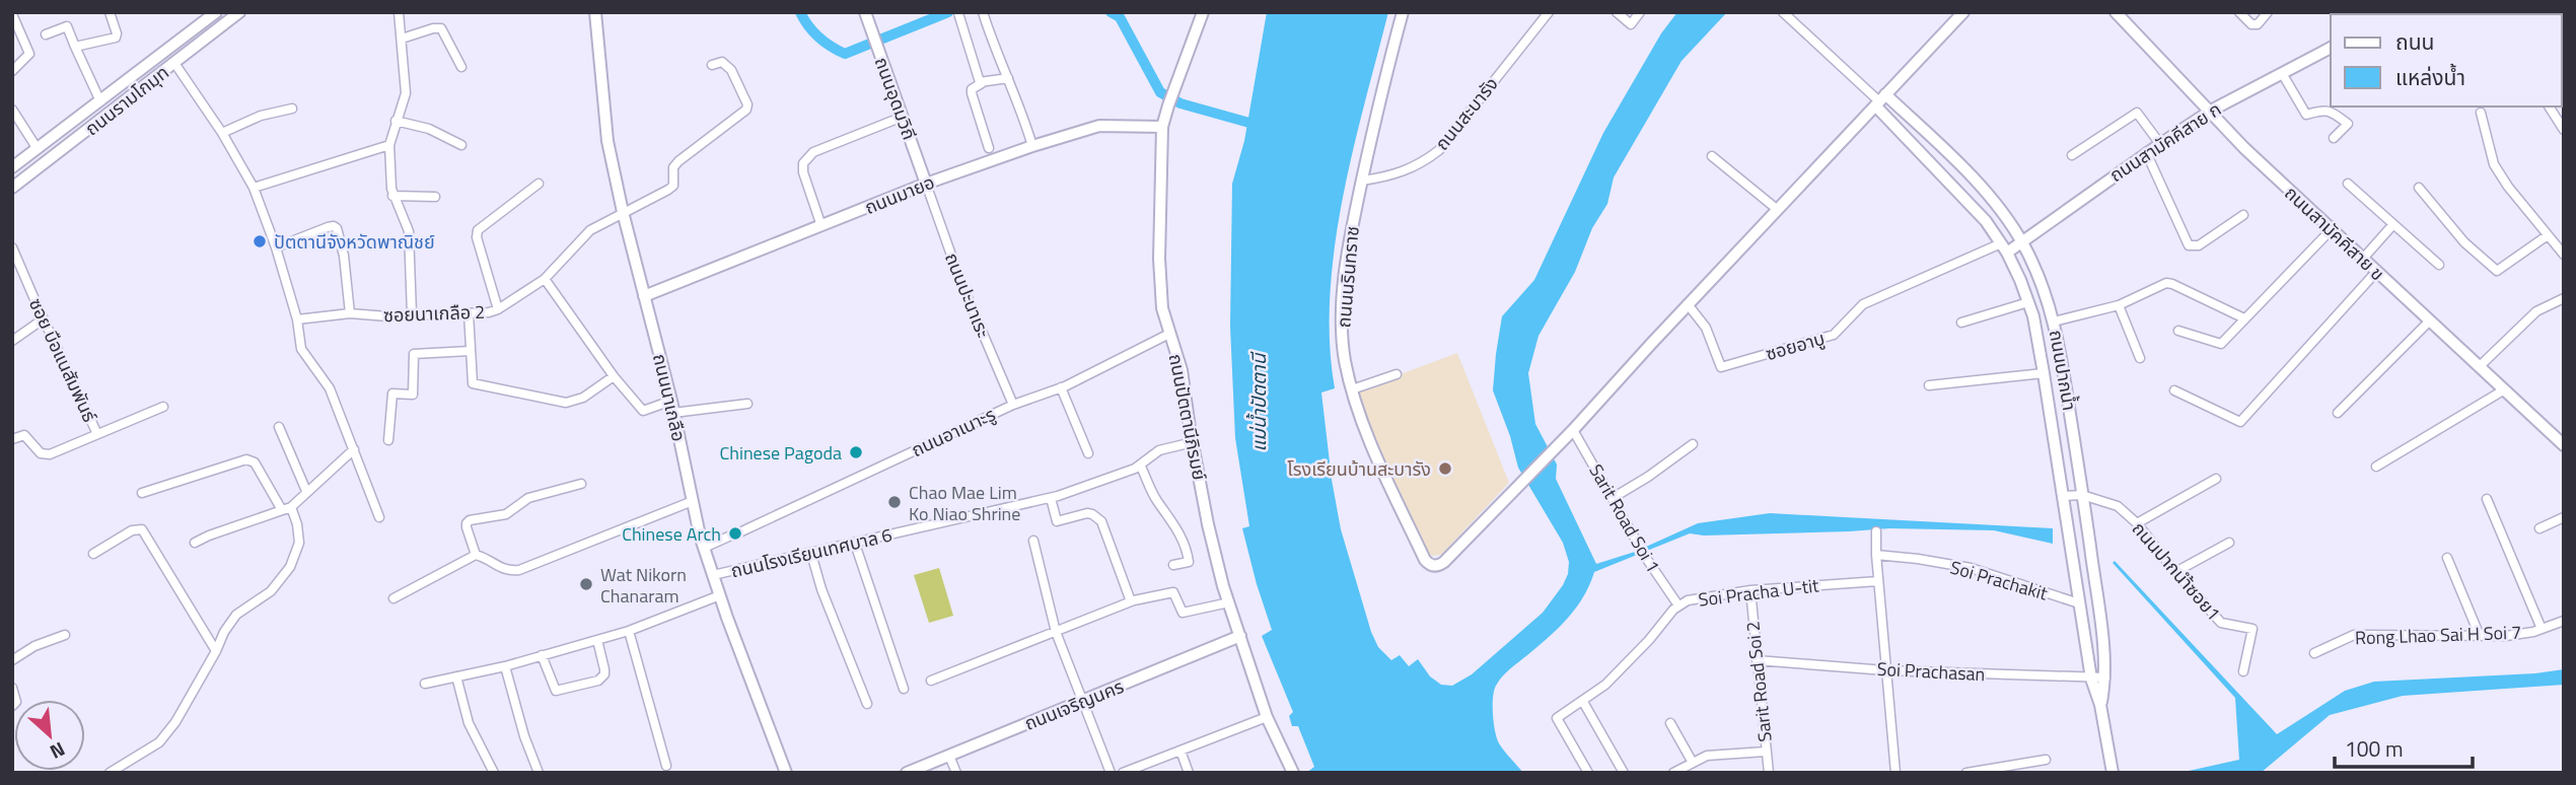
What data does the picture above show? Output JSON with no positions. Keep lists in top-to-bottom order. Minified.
{"streets":{"street":["ถนนอุดมวิถี","ถนนรามโกมุท","ถนนสะบารัง","ถนนสามัคคีสาย ก","ถนนมายอ","ถนนสามัคคีสาย ข","ถนนนรินทราช","ถนนปะนาเระ","ซอยนาเกลือ 2","ซอยอาบู","ซอย บือแนสัมพันธ์","ถนนปากน้ำ","ถนนนาเกลือ","ถนนปัตตานีภิรมย์","ถนนอาเนาะรู","Sarit Road Soi 1","ถนนโรงเรียนเทศบาล 6","ถนนปากนำ้ซอย1","Soi Prachakit","Soi Pracha U-tit","Rong Lhao Sai H Soi 7","Soi Prachasan","Sarit Road Soi 2","ถนนเจริญนคร"]},"crossings":[["ถนนอุดมวิถี","ถนนมายอ"],["ถนนอุดมวิถี","ถนนปะนาเระ"],["ถนนสะบารัง","ถนนนรินทราช"],["ถนนสามัคคีสาย ก","ถนนสามัคคีสาย ข"],["ถนนสามัคคีสาย ก","ซอยอาบู"],["ถนนสามัคคีสาย ก","ถนนปากน้ำ"],["ถนนมายอ","ถนนปะนาเระ"],["ถนนมายอ","ถนนนาเกลือ"],["ถนนมายอ","ถนนปัตตานีภิรมย์"],["ถนนนรินทราช","Sarit Road Soi 1"],["ถนนปะนาเระ","ถนนอาเนาะรู"],["ซอยนาเกลือ 2","ถนนนาเกลือ"],["ซอยอาบู","ถนนปากน้ำ"],["ถนนปากน้ำ","ถนนปากนำ้ซอย1"],["ถนนปากน้ำ","Soi Prachakit"],["ถนนปากน้ำ","Soi Prachasan"],["ถนนนาเกลือ","ถนนอาเนาะรู"],["ถนนนาเกลือ","ถนนโรงเรียนเทศบาล 6"],["ถนนปัตตานีภิรมย์","ถนนอาเนาะรู"],["ถนนปัตตานีภิรมย์","ถนนโรงเรียนเทศบาล 6"],["ถนนปัตตานีภิรมย์","ถนนเจริญนคร"],["Sarit Road Soi 1","Soi Pracha U-tit"],["Soi Pracha U-tit","Sarit Road Soi 2"],["Soi Prachasan","Sarit Road Soi 2"]],"water":["แม่น้ำปัตตานี"],"places":["ปัตตานีจังหวัดพาณิชย์","Chinese Pagoda","โรงเรียนบ้านสะบารัง","Chao Mae Lim Ko Niao Shrine","Chinese Arch","Wat Nikorn Chanaram"],"legend":["ถนน","แหล่งน้ำ"],"scale_bar":"100 m","north":"bottom right"}
